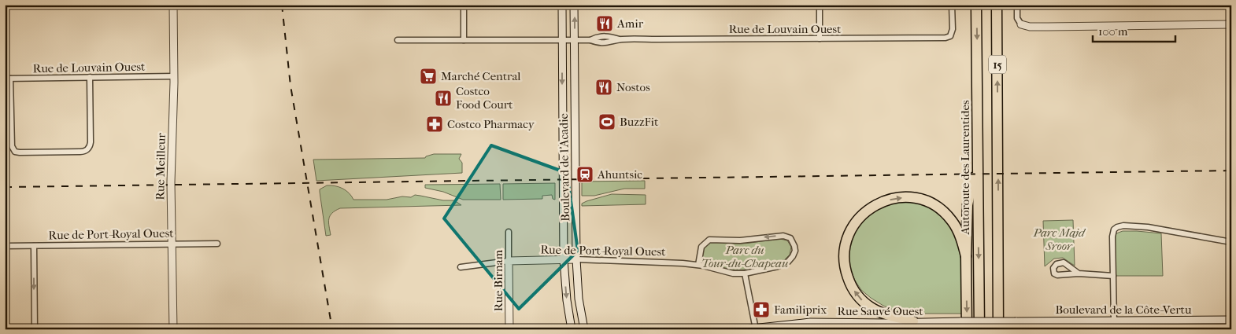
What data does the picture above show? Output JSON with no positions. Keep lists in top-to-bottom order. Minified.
{"streets":{"highway":["15","Autoroute des Laurentides"],"main road":["Rue Meilleur","Boulevard de l'Acadie","Rue de Port-Royal Ouest","Rue Birnam","Boulevard de la Côte-Vertu","Rue Sauvé Ouest"],"street":["Rue de Louvain Ouest"]},"crossings":[["Rue de Louvain Ouest","Rue Meilleur"],["Rue de Louvain Ouest","Boulevard de l'Acadie"],["Rue Meilleur","Rue de Port-Royal Ouest"],["Boulevard de l'Acadie","Rue de Port-Royal Ouest"],["Rue de Port-Royal Ouest","Rue Birnam"],["Boulevard de la Côte-Vertu","Rue Sauvé Ouest"]],"parks":["Parc Majd Sroor","Parc du Tour-du-Chapeau"],"places":{"restaurant":["Amir","Nostos","Costco Food Court"],"supermarket":["Marché Central"],"sports":["BuzzFit"],"pharmacy":["Costco Pharmacy","Familiprix"],"station":["Ahuntsic"]},"scale_bar":"100 m"}
